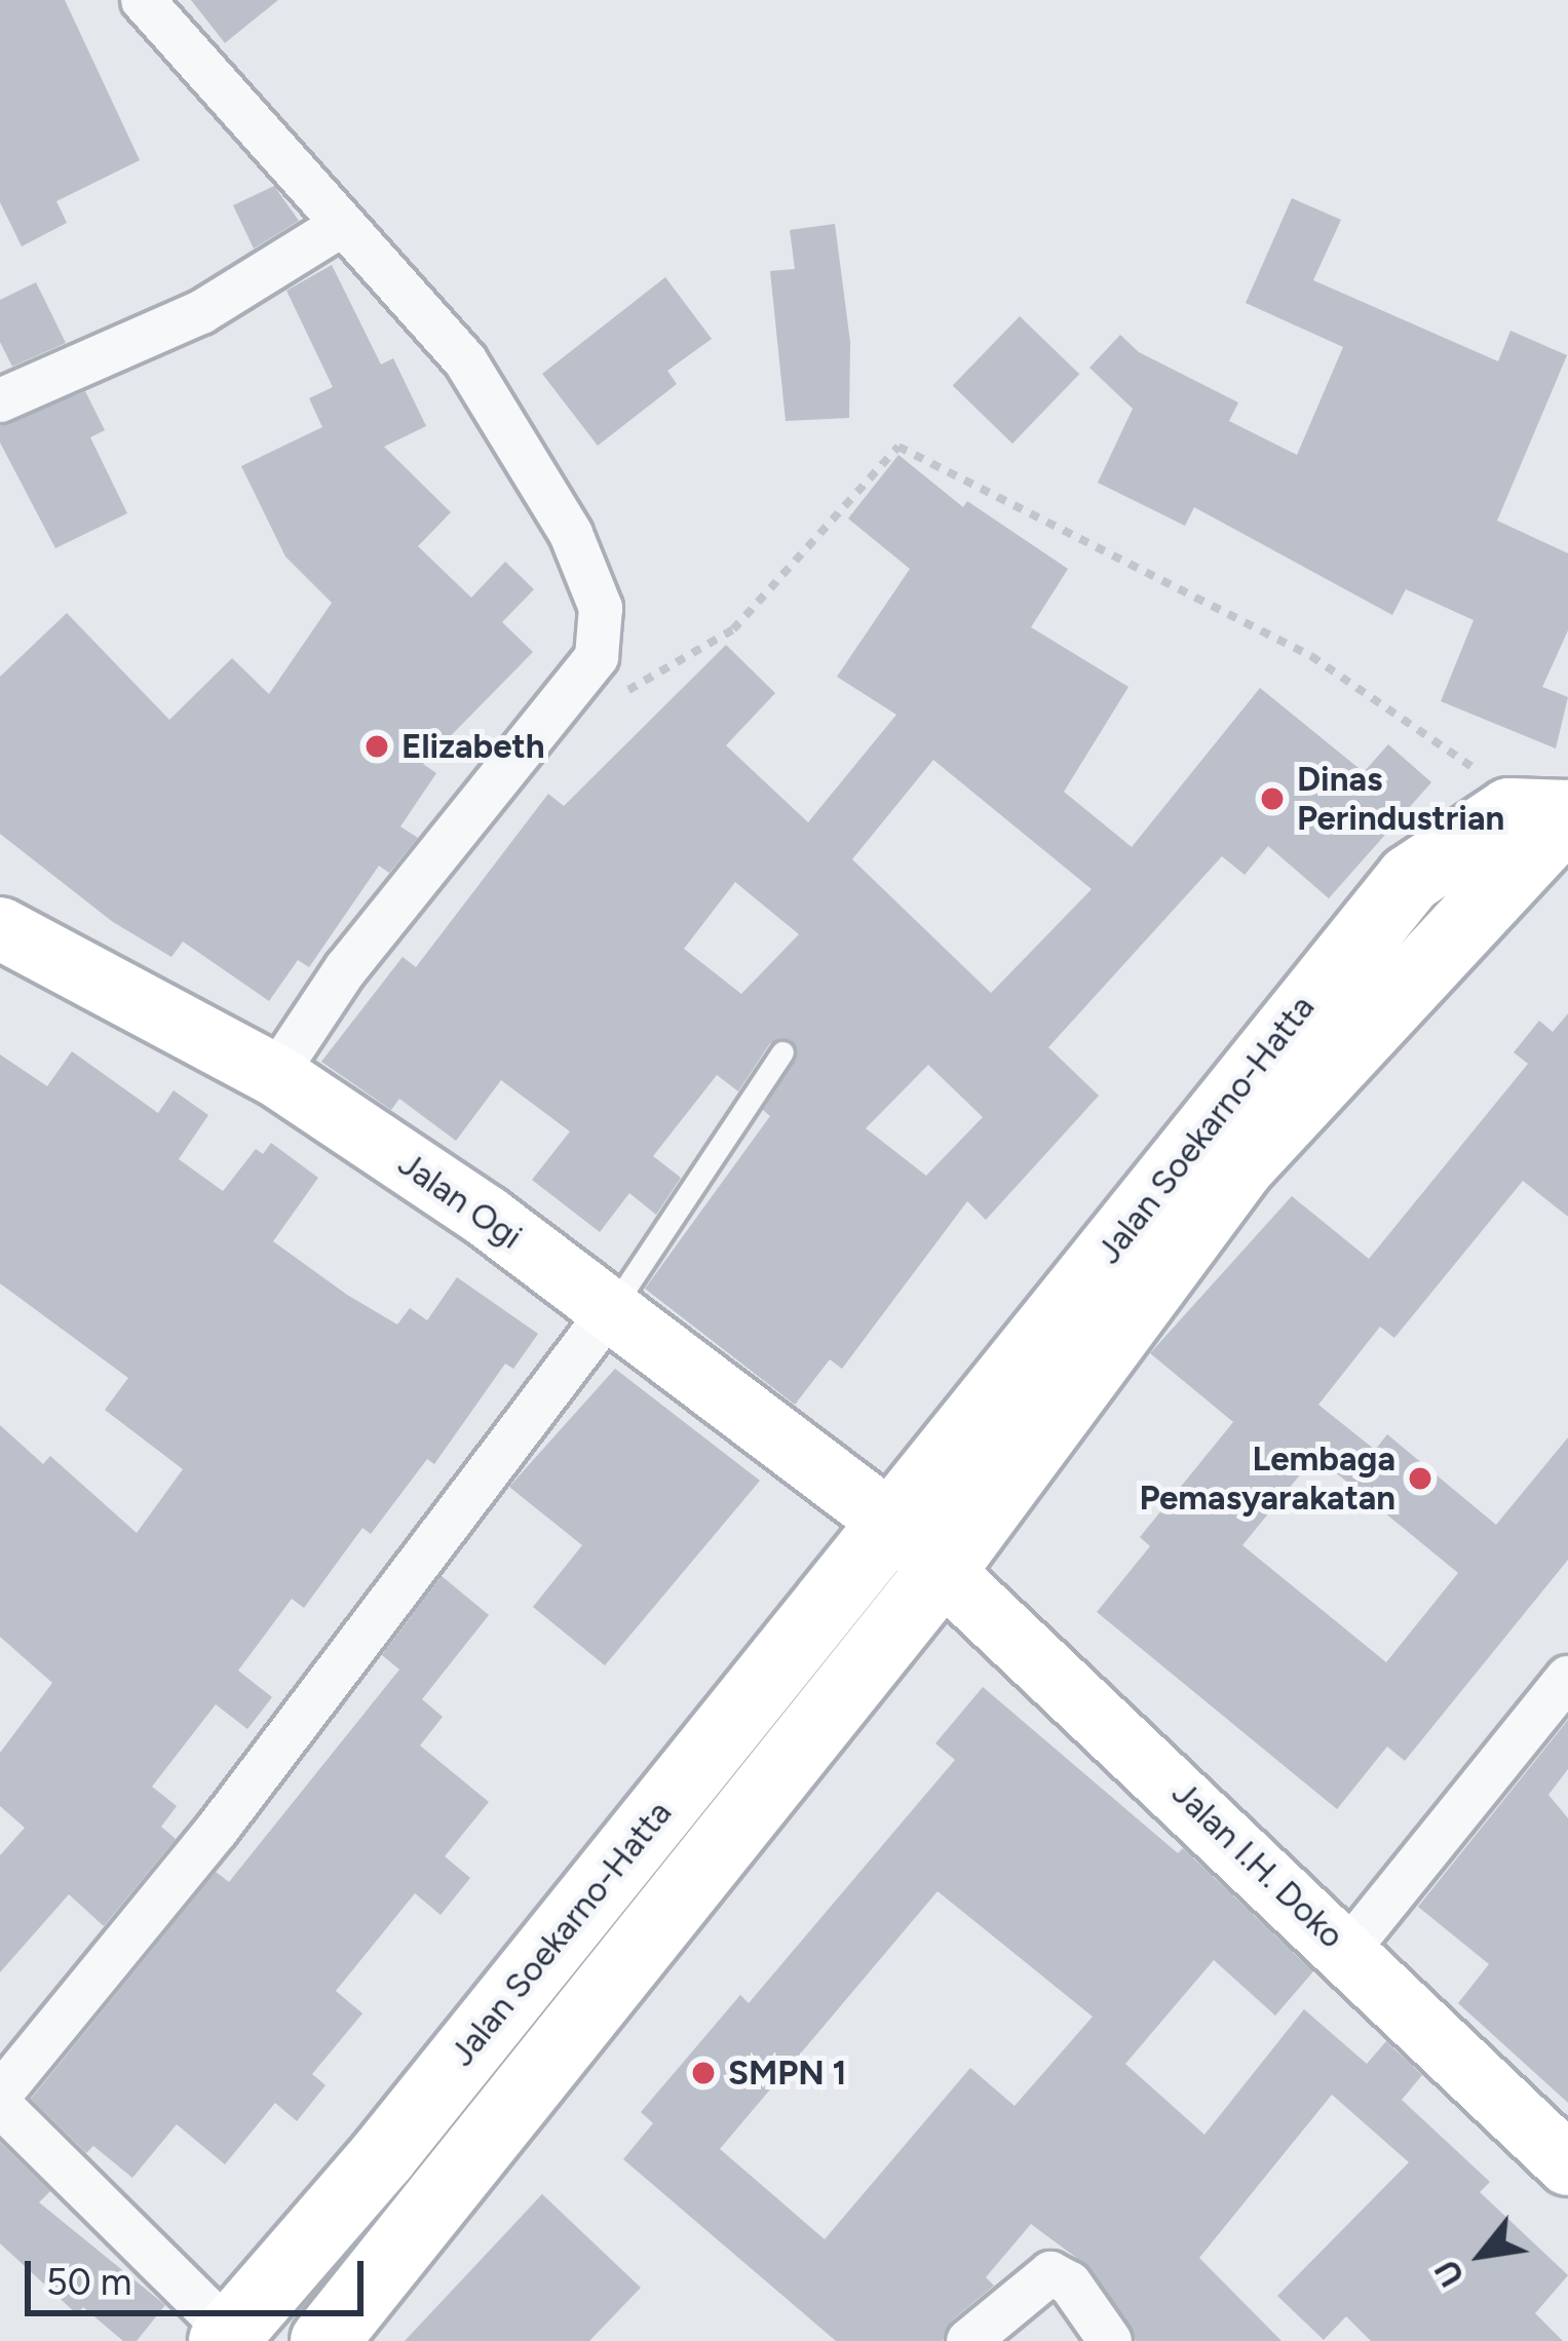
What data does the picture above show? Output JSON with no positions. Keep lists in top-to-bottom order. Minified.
{"streets":{"highway":["Jalan Soekarno-Hatta"],"street":["Jalan Ogi","Jalan I.H. Doko"]},"crossings":[["Jalan Soekarno-Hatta","Jalan Ogi"],["Jalan Soekarno-Hatta","Jalan I.H. Doko"]],"places":["Elizabeth","Dinas Perindustrian","Lembaga Pemasyarakatan","SMPN 1"],"scale_bar":"50 m","north":"bottom left"}
